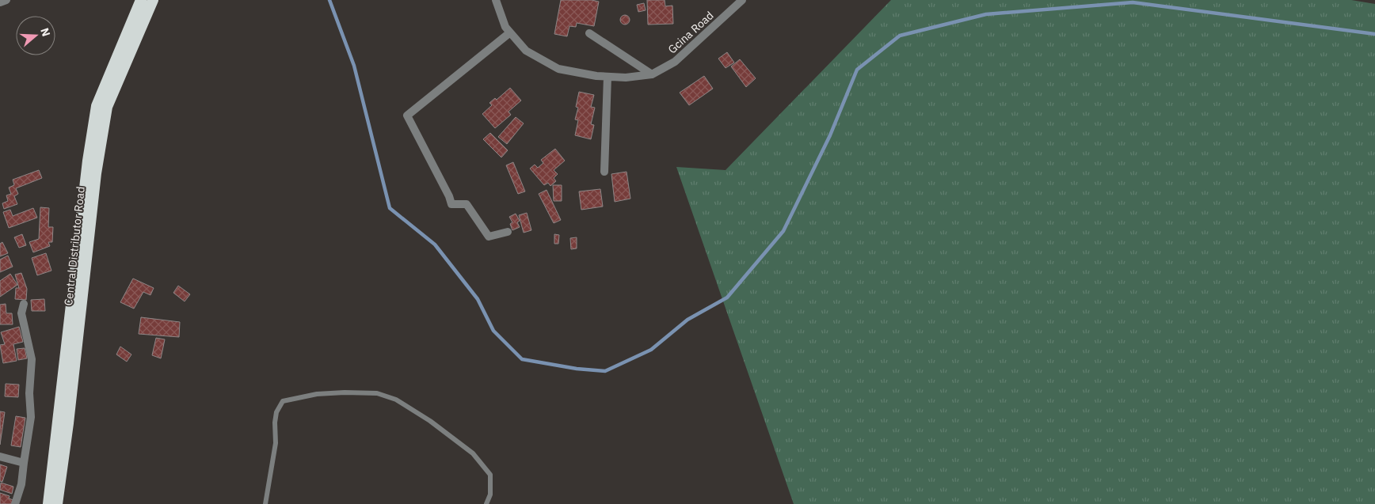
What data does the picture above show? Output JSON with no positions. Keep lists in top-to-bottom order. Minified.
{"streets":{"highway":["Central Distributor Road"],"street":["Gcina Road"]},"north":"right"}
